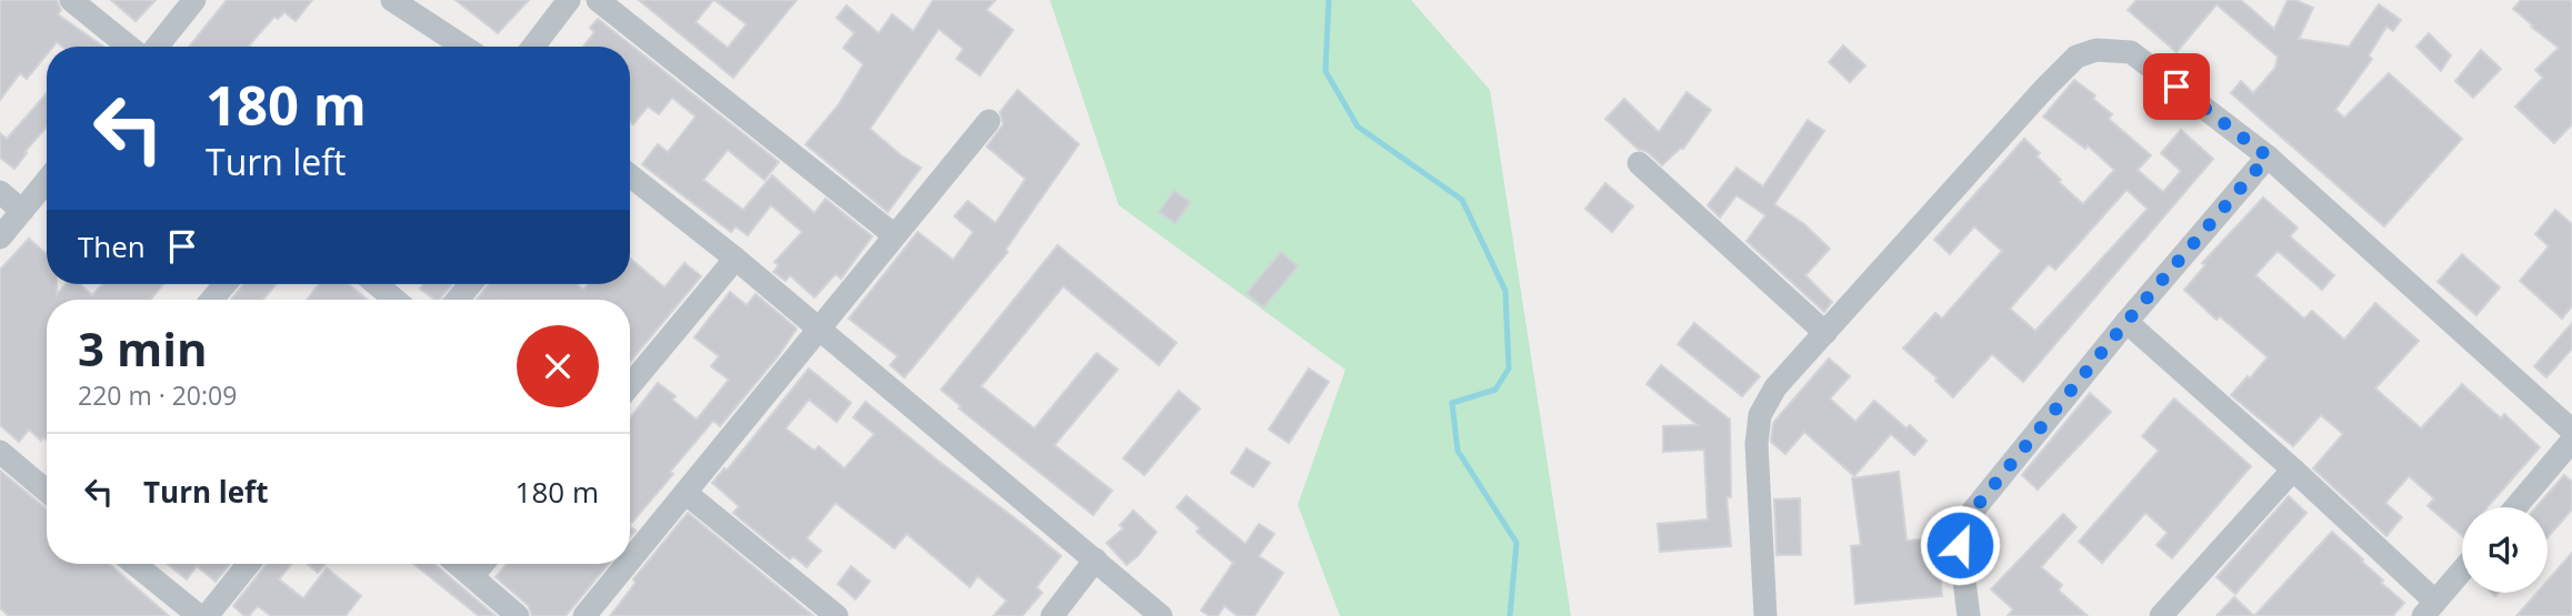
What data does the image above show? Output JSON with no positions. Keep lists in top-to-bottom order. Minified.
{"page":{"turn":["180 m","Turn left"],"then":"Then","heading":["3 min","220 m · 20:09"],"list":[{"name":"Turn left","value":"180 m"}]}}
